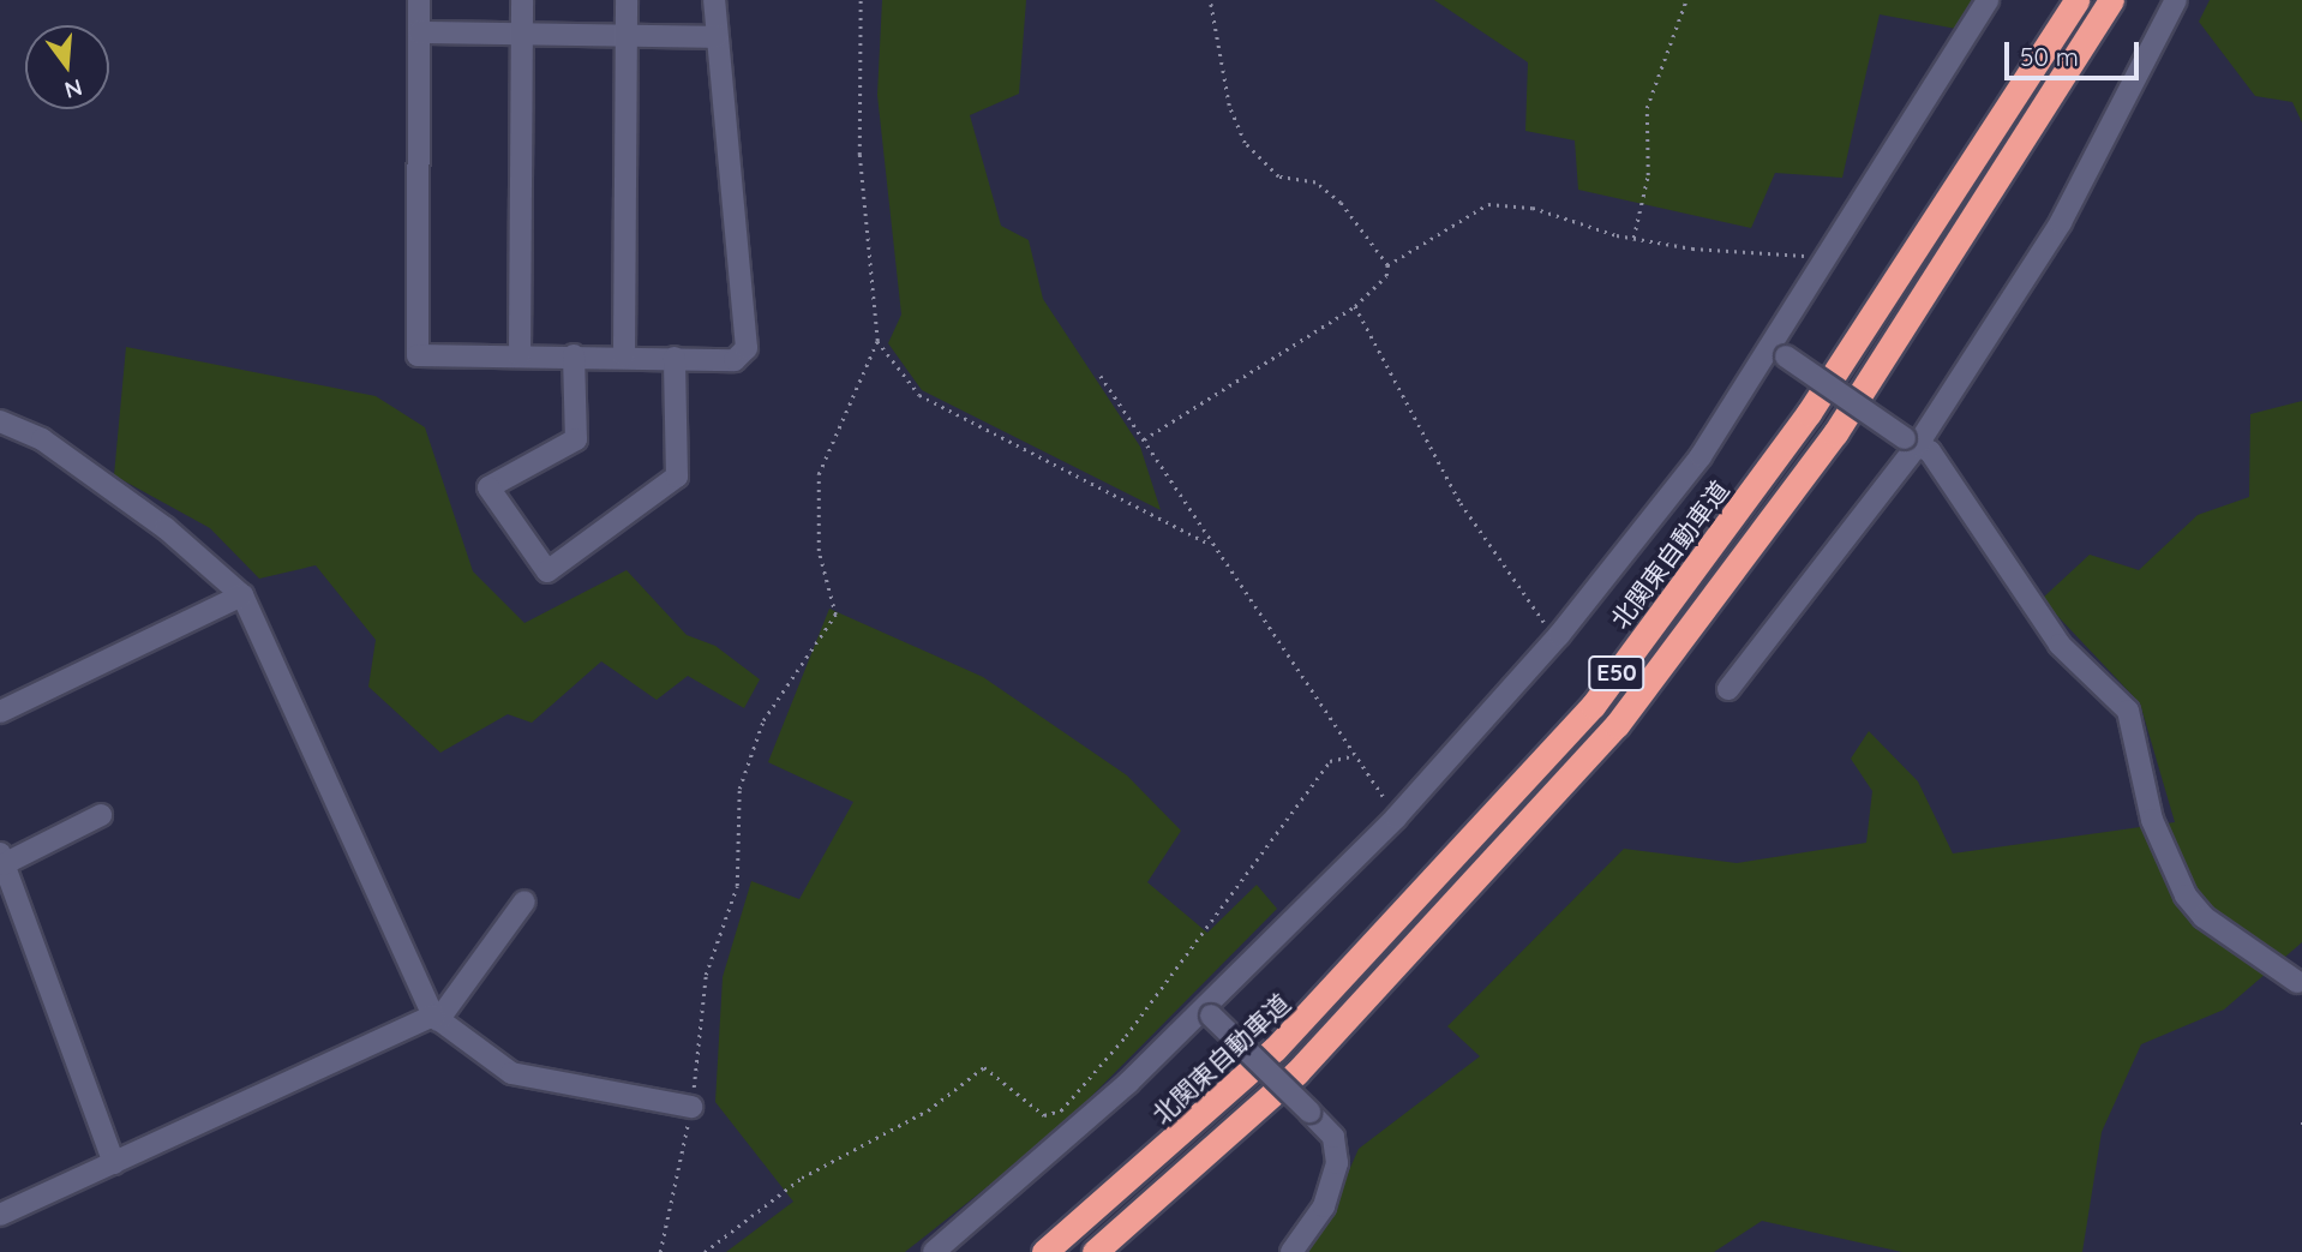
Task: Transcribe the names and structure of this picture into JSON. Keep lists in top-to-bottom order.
{
  "streets": {
    "highway": ["北関東自動車道", "E50"]
  },
  "scale_bar": "50 m",
  "north": "bottom"
}
